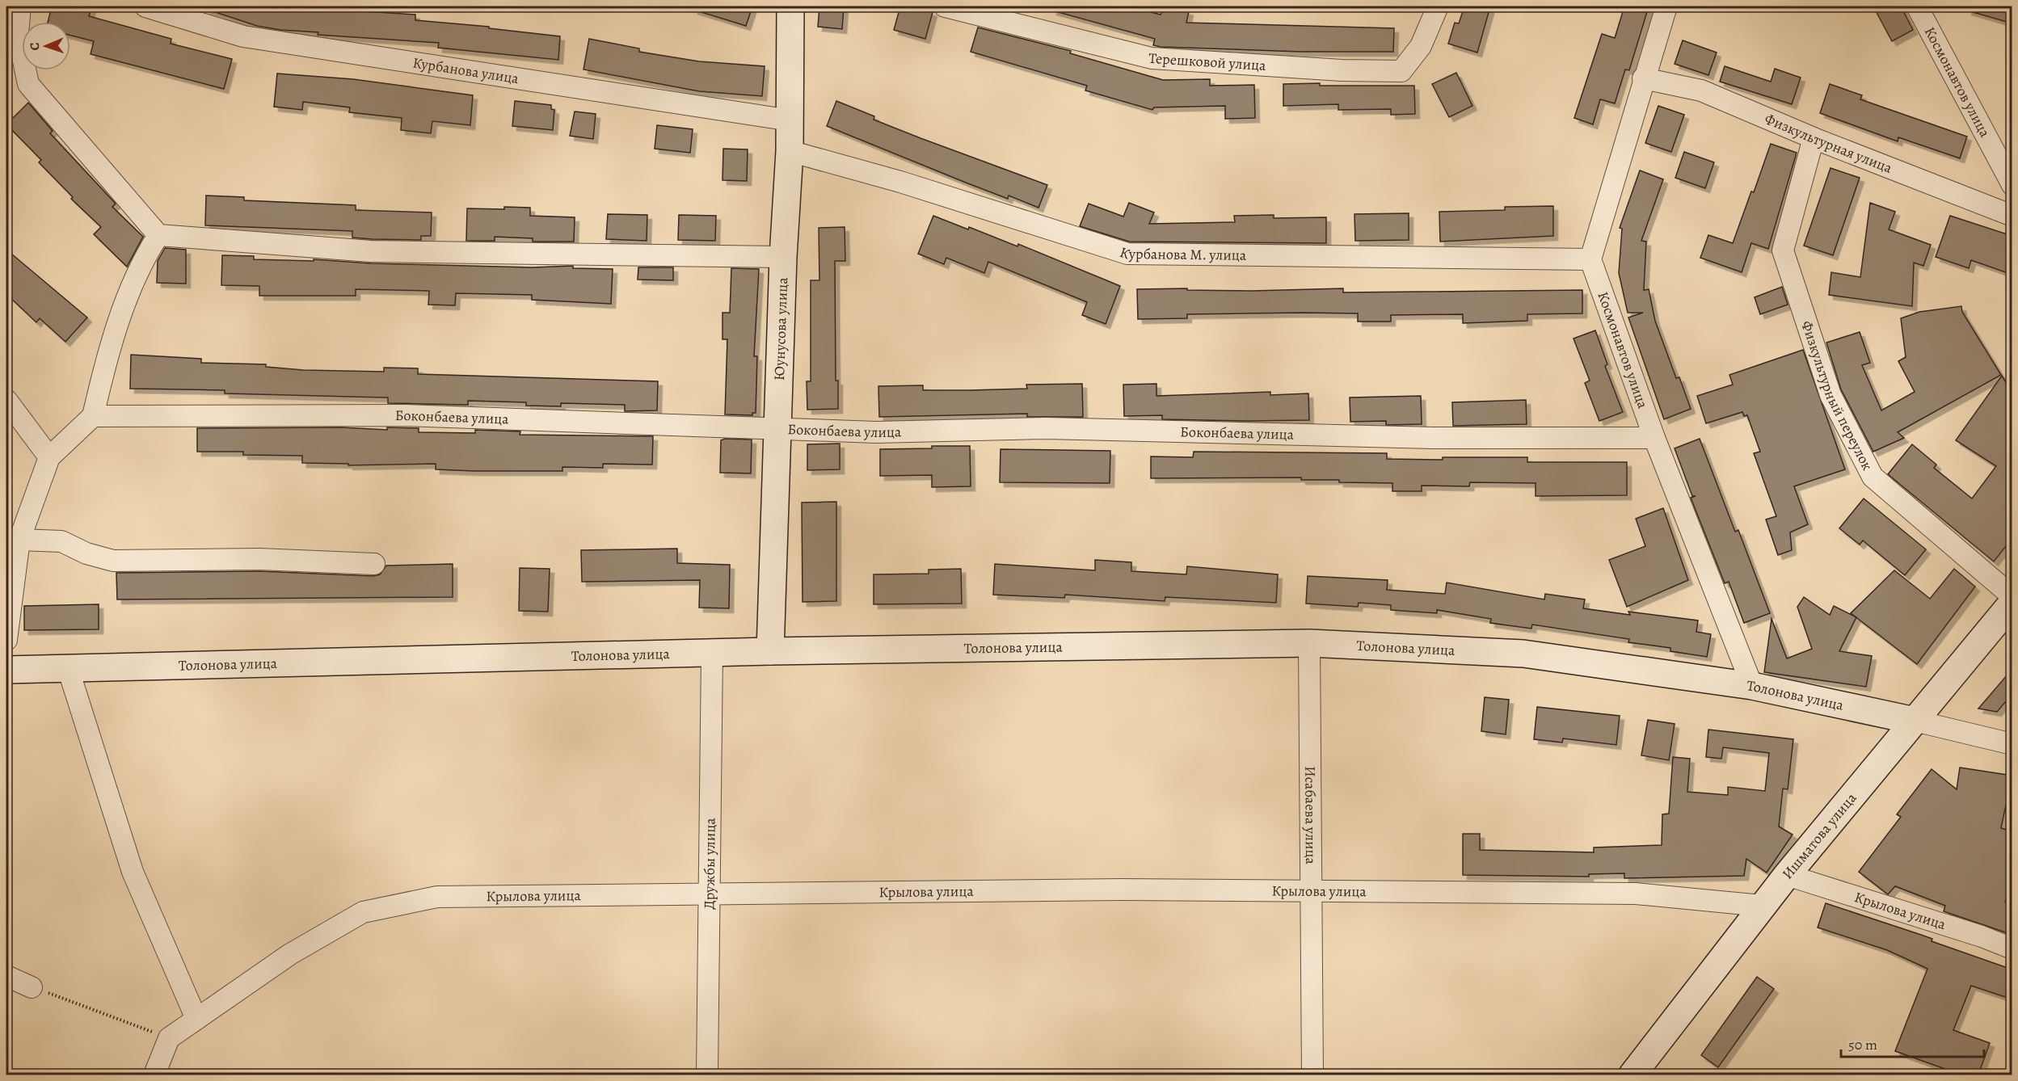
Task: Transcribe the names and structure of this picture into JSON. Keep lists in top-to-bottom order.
{
  "streets": {
    "main road": ["Юунусова улица", "Толонова улица", "Ишматова улица"],
    "street": [
      "Терешковой улица",
      "Курбанова улица",
      "Космонавтов улица",
      "Физкультурная улица",
      "Курбанова М. улица",
      "Физкультурный переулок",
      "Боконбаева улица",
      "Исабаева улица",
      "Дружбы улица",
      "Крылова улица"
    ]
  },
  "crossings": [
    ["Курбанова улица", "Юунусова улица"],
    ["Космонавтов улица", "Курбанова М. улица"],
    ["Космонавтов улица", "Боконбаева улица"],
    ["Космонавтов улица", "Толонова улица"],
    ["Физкультурная улица", "Физкультурный переулок"],
    ["Курбанова М. улица", "Юунусова улица"],
    ["Юунусова улица", "Боконбаева улица"],
    ["Юунусова улица", "Толонова улица"],
    ["Толонова улица", "Исабаева улица"],
    ["Толонова улица", "Ишматова улица"],
    ["Толонова улица", "Дружбы улица"],
    ["Исабаева улица", "Крылова улица"],
    ["Ишматова улица", "Крылова улица"],
    ["Дружбы улица", "Крылова улица"]
  ],
  "scale_bar": "50 m",
  "north": "left"
}
